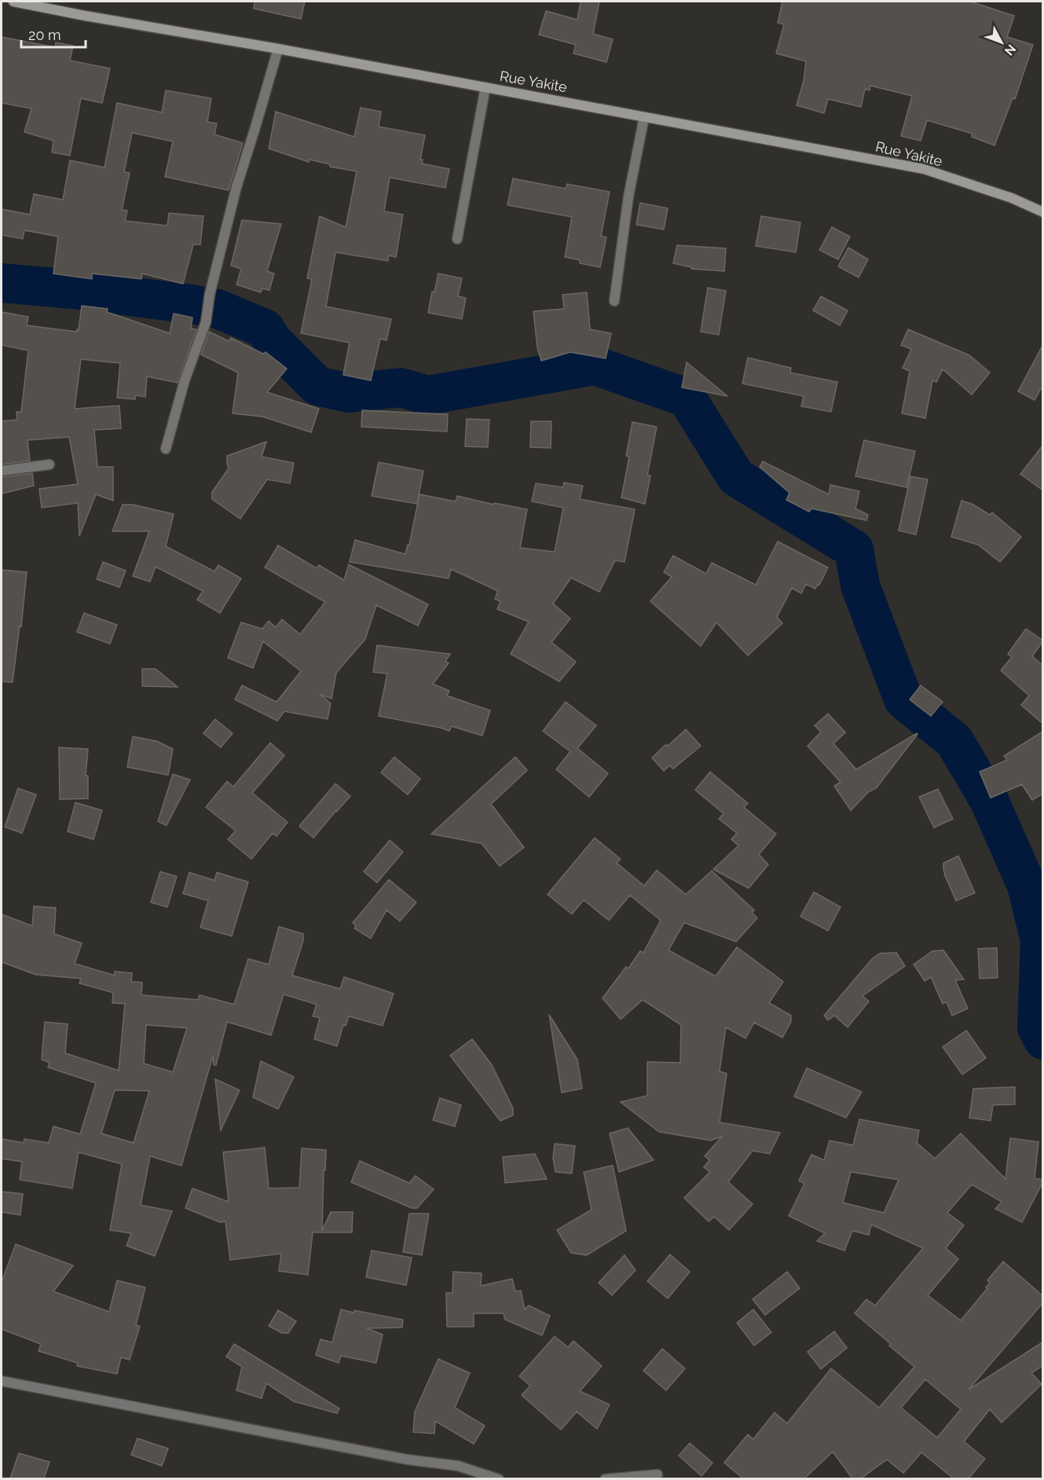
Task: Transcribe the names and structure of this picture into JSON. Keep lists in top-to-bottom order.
{
  "streets": {
    "main road": ["Rue Yakite"]
  },
  "scale_bar": "20 m",
  "north": "bottom right"
}
